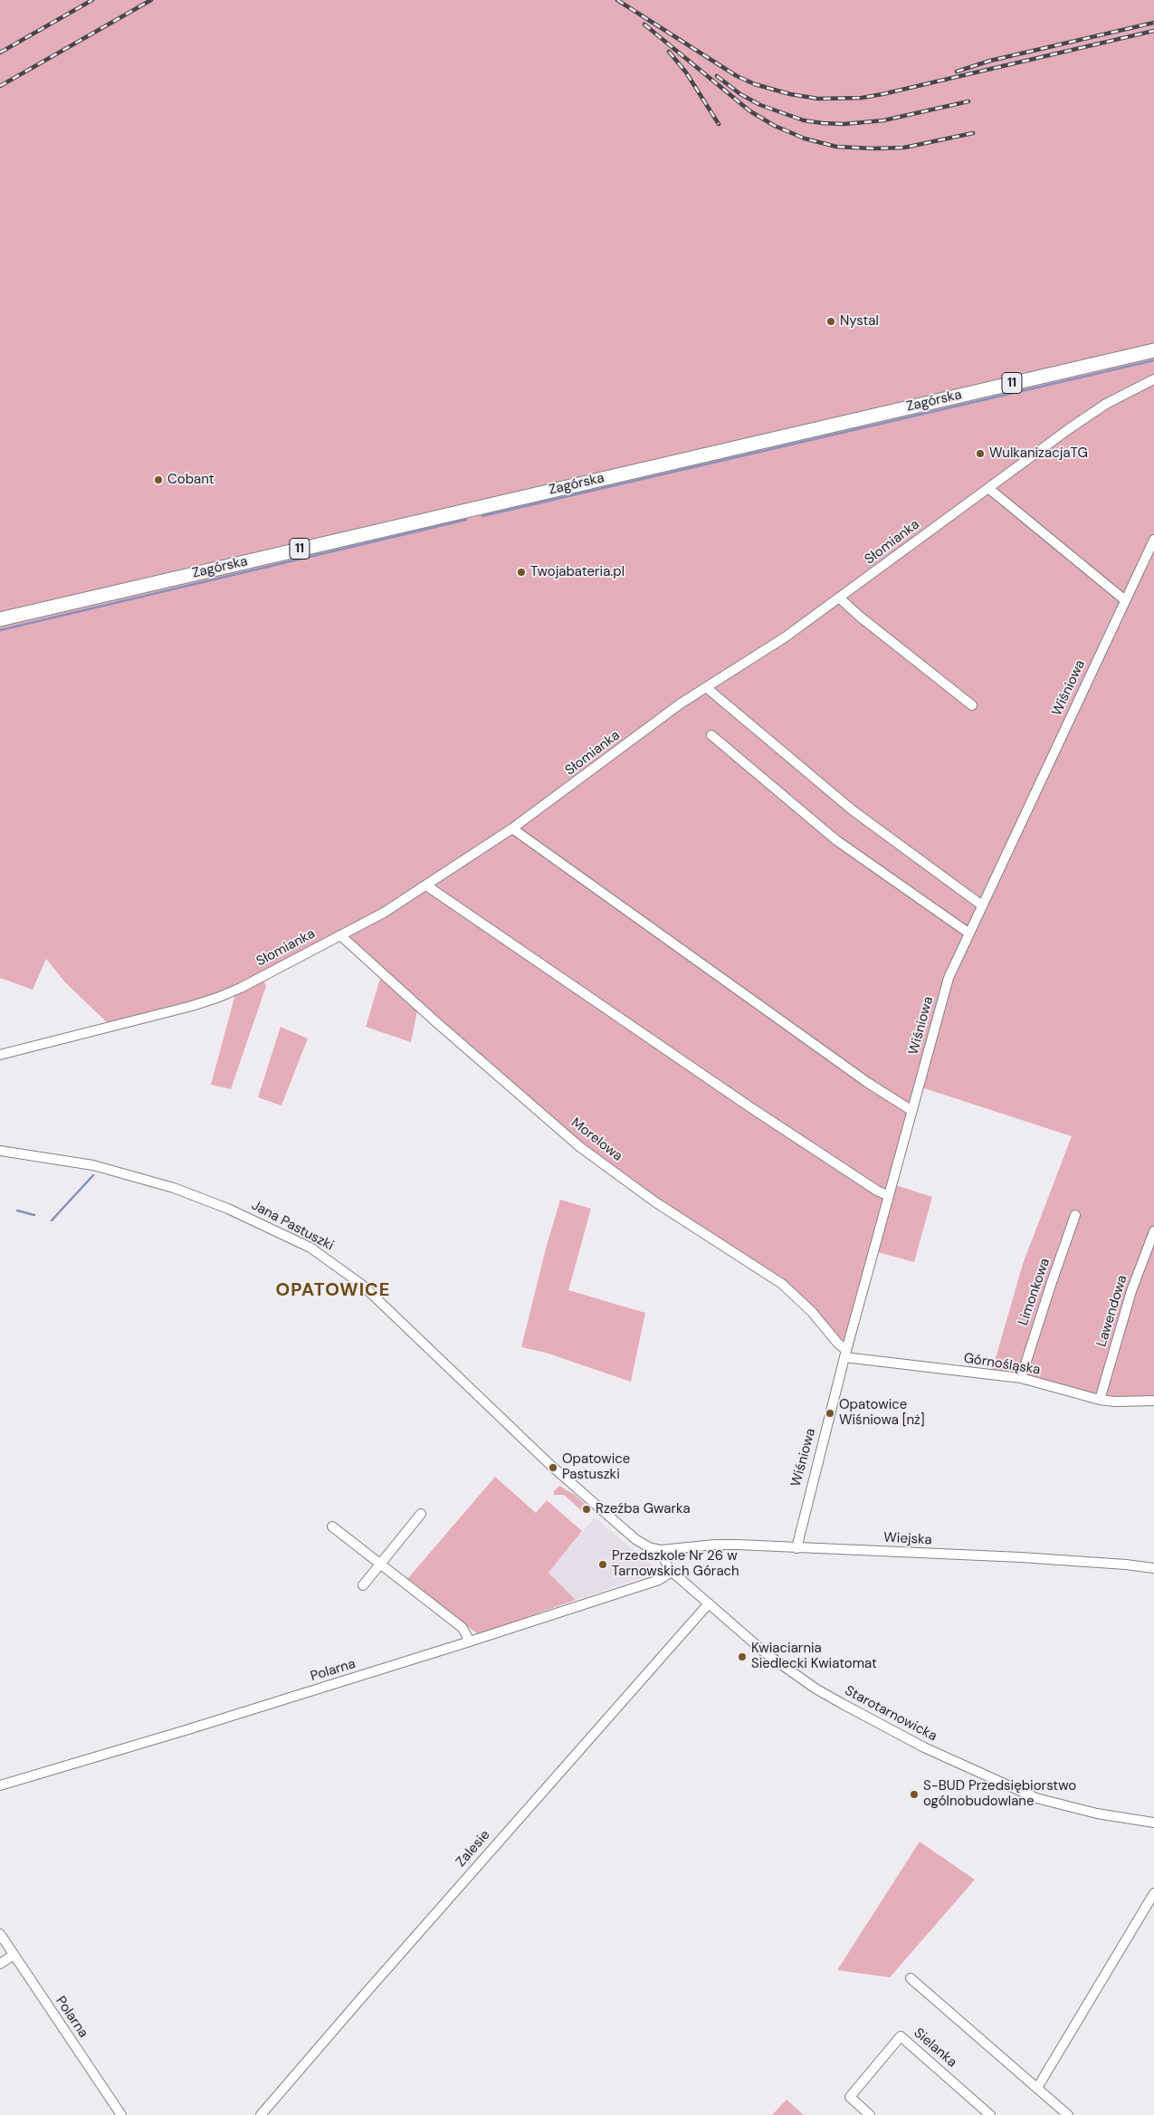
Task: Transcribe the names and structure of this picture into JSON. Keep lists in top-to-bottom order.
{
  "streets": {
    "highway": ["11", "Zagórska"],
    "street": [
      "Słomianka",
      "Wiśniowa",
      "Morelowa",
      "Jana Pastuszki",
      "Limonkowa",
      "Lawendowa",
      "Górnośląska",
      "Wiejska",
      "Polarna",
      "Starotarnowicka",
      "Zalesie",
      "Sielanka"
    ]
  },
  "crossings": [
    ["Słomianka", "Morelowa"],
    ["Wiśniowa", "Morelowa"],
    ["Wiśniowa", "Górnośląska"],
    ["Wiśniowa", "Wiejska"],
    ["Morelowa", "Górnośląska"],
    ["Jana Pastuszki", "Wiejska"],
    ["Jana Pastuszki", "Starotarnowicka"],
    ["Limonkowa", "Górnośląska"],
    ["Lawendowa", "Górnośląska"],
    ["Wiejska", "Starotarnowicka"],
    ["Polarna", "Starotarnowicka"],
    ["Starotarnowicka", "Zalesie"]
  ],
  "districts": ["OPATOWICE"],
  "places": [
    "Nystal",
    "WulkanizacjaTG",
    "Cobant",
    "Twojabateria.pl",
    "Opatowice Wiśniowa [nż]",
    "Opatowice Pastuszki",
    "Rzeźba Gwarka",
    "Przedszkole Nr 26 w Tarnowskich Górach",
    "Kwiaciarnia Siedlecki Kwiatomat",
    "S-BUD Przedsiębiorstwo ogólnobudowlane"
  ]
}
